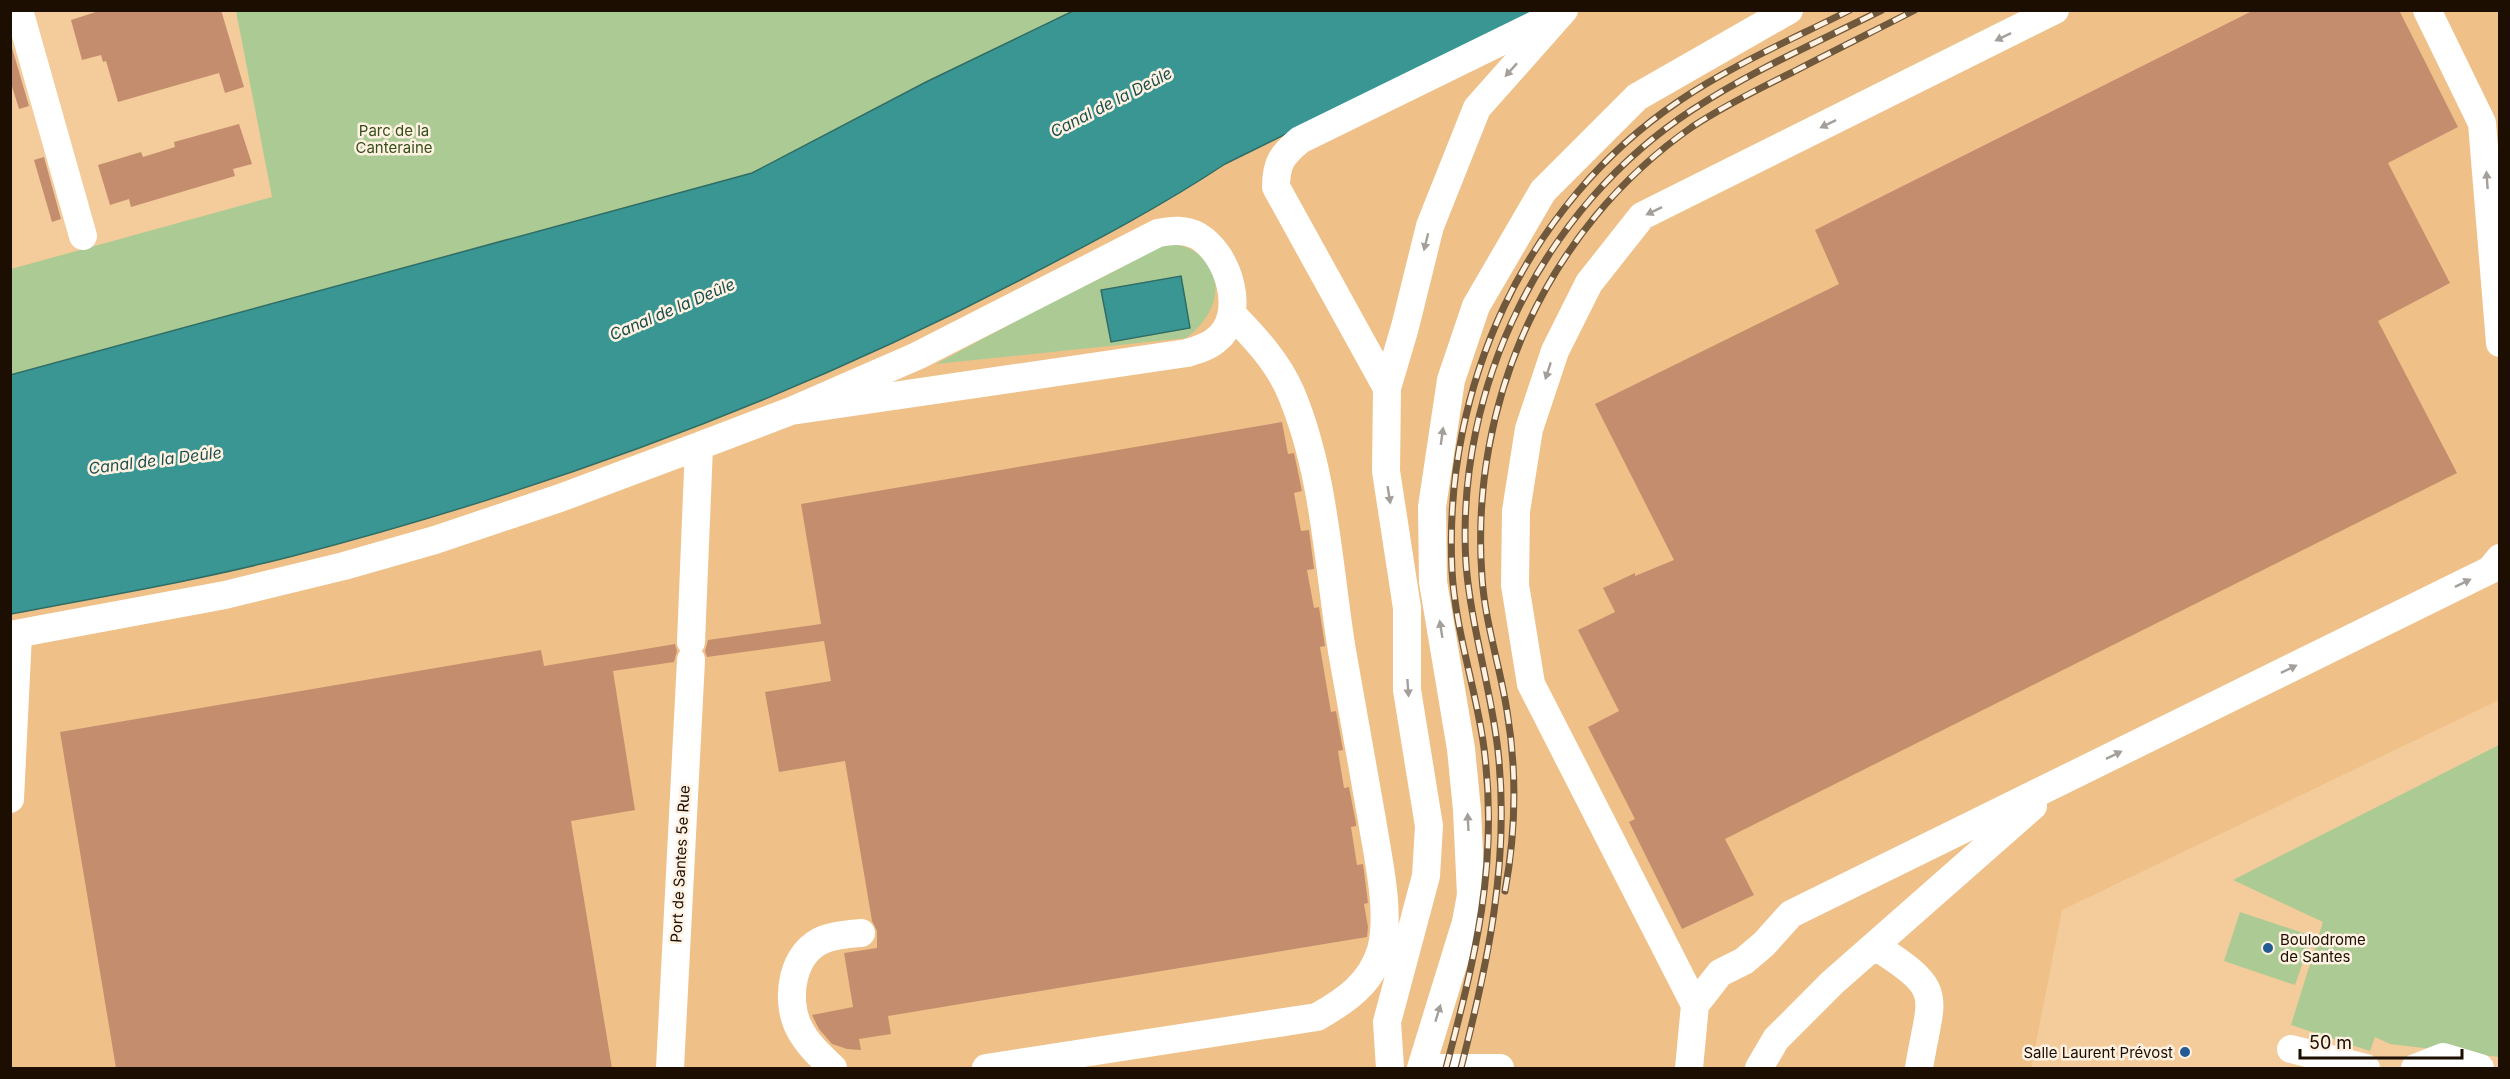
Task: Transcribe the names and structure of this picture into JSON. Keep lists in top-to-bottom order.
{
  "streets": {
    "street": ["Port de Santes 5e Rue"]
  },
  "water": ["Canal de la Deûle"],
  "parks": ["Parc de la Canteraine"],
  "places": ["Boulodrome de Santes", "Salle Laurent Prévost"],
  "scale_bar": "50 m"
}
